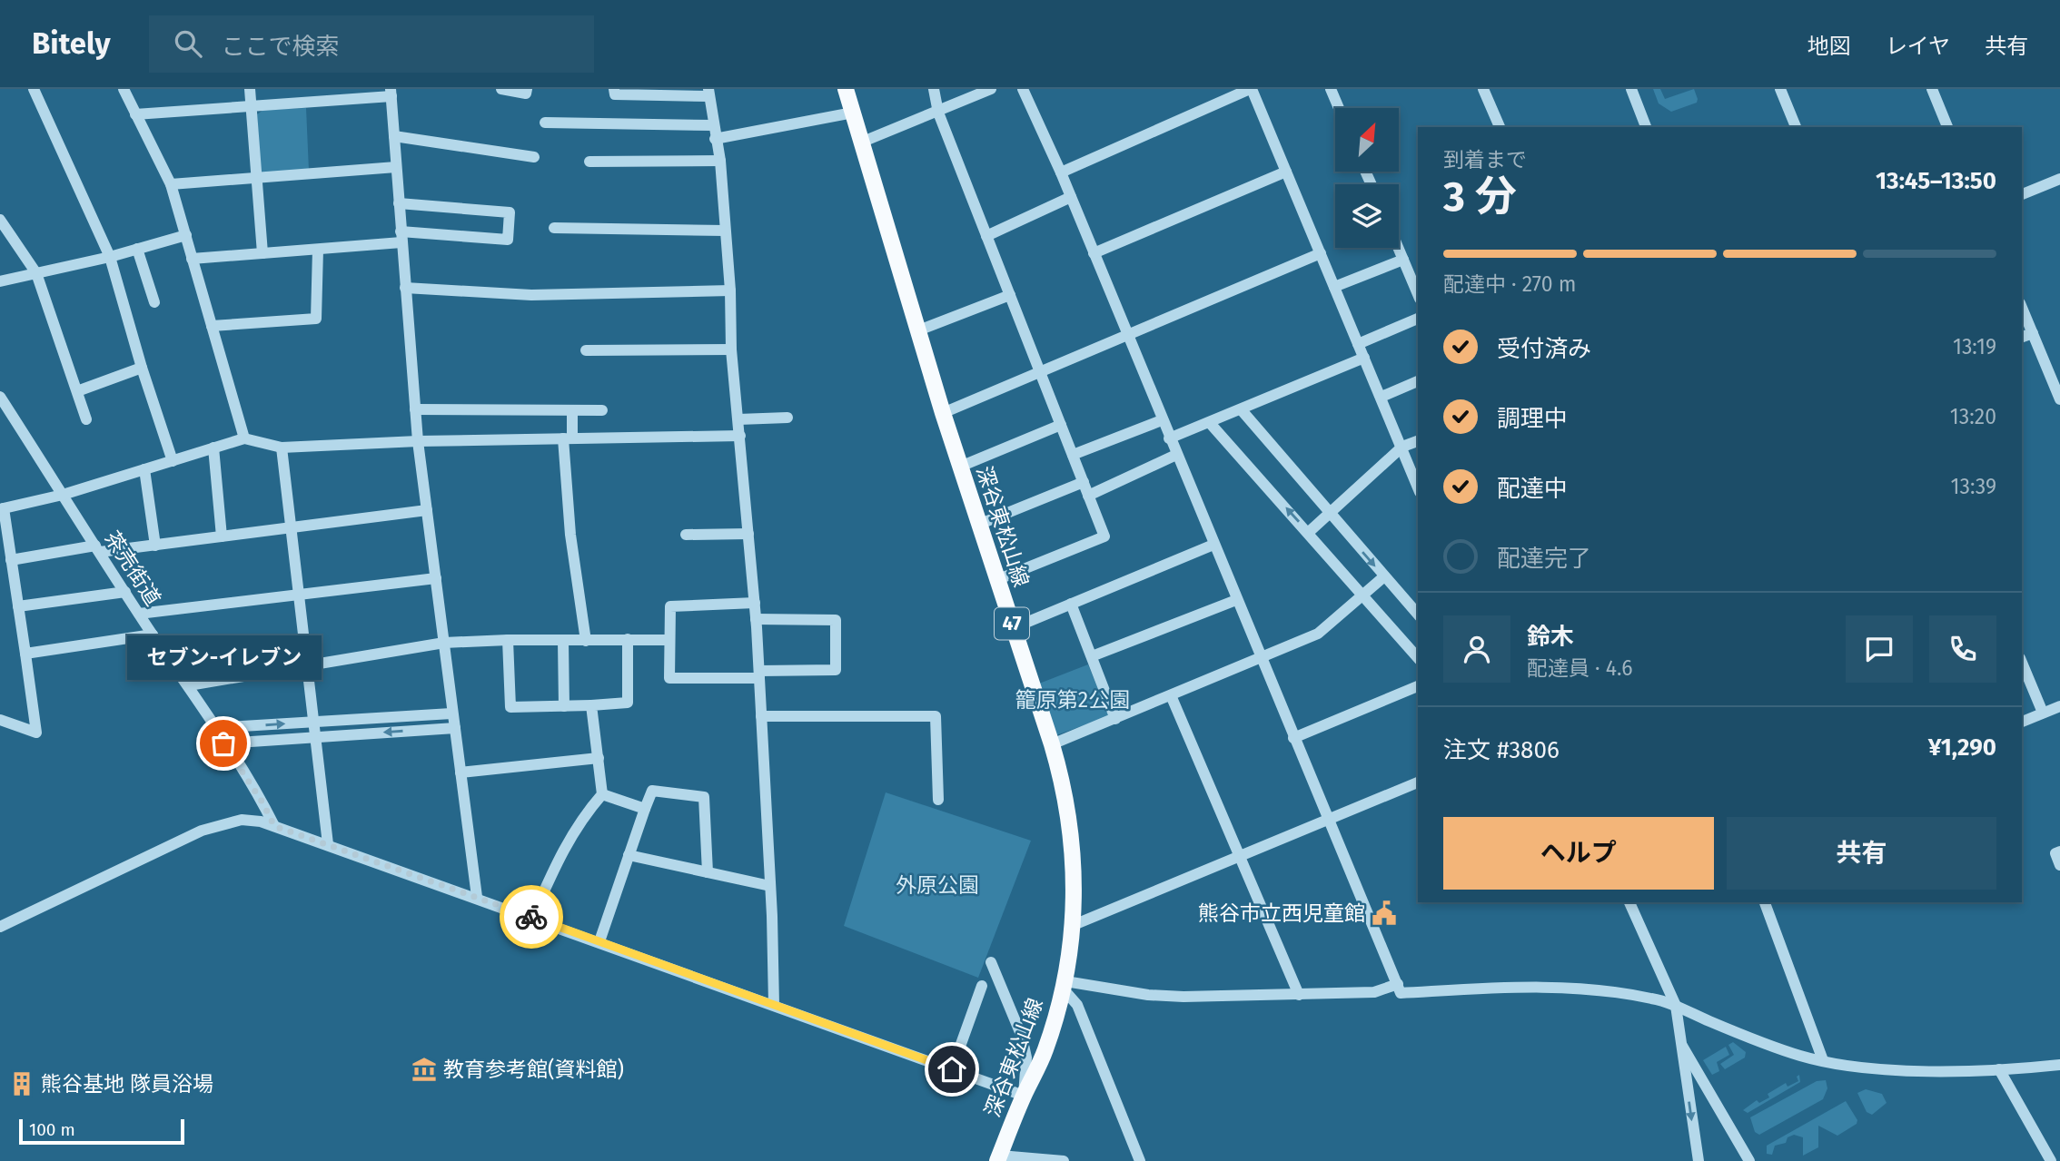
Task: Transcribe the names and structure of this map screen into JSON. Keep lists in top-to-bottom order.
{
  "streets": {
    "main road": ["深谷東松山線", "47"],
    "street": ["茶売街道"]
  },
  "parks": ["籠原第2公園", "外原公園"],
  "places": {
    "other": ["セブン-イレブン"],
    "public building": ["熊谷市立西児童館"],
    "museum": ["教育参考館(資料館)"],
    "building": ["熊谷基地 隊員浴場"]
  },
  "scale_bar": "100 m",
  "north": "top right",
  "page": {
    "header": "Bitely",
    "search": "ここで検索",
    "nav": ["地図", "レイヤ", "共有"],
    "heading": ["3 分", "到着まで", "13:45–13:50"],
    "panel": [
      "鈴木",
      "配達員 · 4.6",
      "注文 #3806",
      "¥1,290"
    ],
    "bar": "配達中 · 270 m",
    "list": [
      ["受付済み", "13:19"],
      ["調理中", "13:20"],
      ["配達中", "13:39"],
      "配達完了"
    ],
    "bubble": "セブン-イレブン",
    "buttons": ["ヘルプ", "共有"],
    "scale": "100 m"
  }
}
